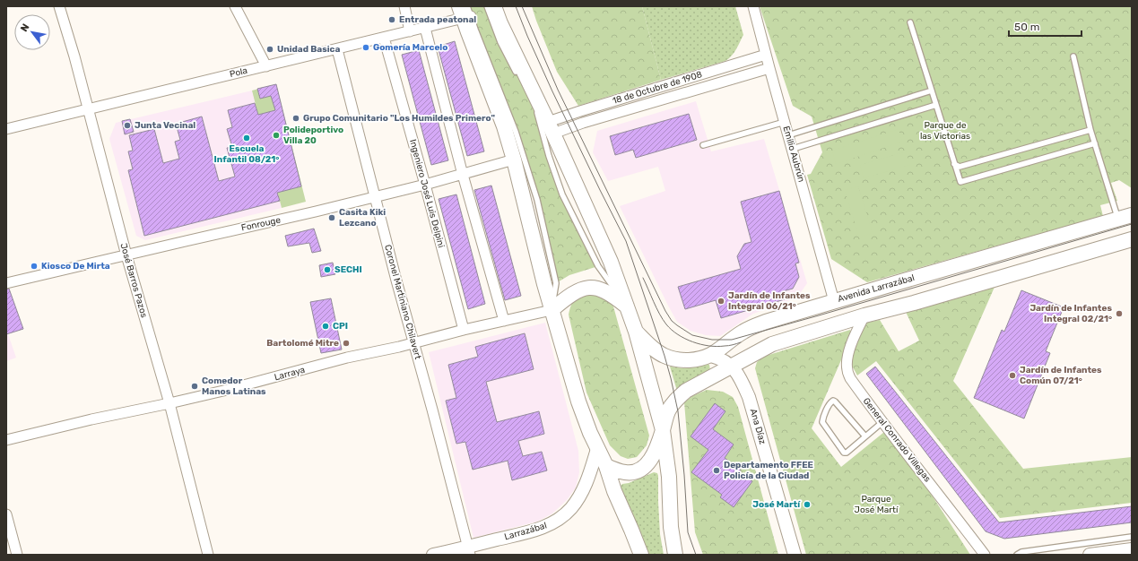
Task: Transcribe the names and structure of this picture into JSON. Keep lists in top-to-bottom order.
{
  "streets": {
    "main road": ["Avenida Larrazábal"],
    "street": [
      "Pola",
      "18 de Octubre de 1908",
      "Emilio Aubrún",
      "Ingeniero José Luis Delpini",
      "Fonrouge",
      "José Barros Pazos",
      "Coronel Martiniano Chilavert",
      "Larraya",
      "Ana Díaz",
      "General Conrado Villegas",
      "Larrazábal"
    ]
  },
  "crossings": [
    ["Pola", "Ingeniero José Luis Delpini"],
    ["Pola", "José Barros Pazos"],
    ["Pola", "Coronel Martiniano Chilavert"],
    ["18 de Octubre de 1908", "Emilio Aubrún"],
    ["Emilio Aubrún", "Avenida Larrazábal"],
    ["Ingeniero José Luis Delpini", "Fonrouge"],
    ["Ingeniero José Luis Delpini", "Larraya"],
    ["Fonrouge", "José Barros Pazos"],
    ["Fonrouge", "Coronel Martiniano Chilavert"],
    ["José Barros Pazos", "Larraya"],
    ["Avenida Larrazábal", "Ana Díaz"],
    ["Coronel Martiniano Chilavert", "Larraya"],
    ["Coronel Martiniano Chilavert", "Larrazábal"]
  ],
  "parks": ["Parque de las Victorias", "Parque José Martí"],
  "places": [
    "Entrada peatonal",
    "Gomería Marcelo",
    "Unidad Basica",
    "Grupo Comunitario \"Los Humildes Primero\"",
    "Junta Vecinal",
    "Polideportivo Villa 20",
    "Escuela Infantil 08/21°",
    "Casita Kiki Lezcano",
    "Kiosco De Mirta",
    "SECHI",
    "Jardín de Infantes Integral 06/21°",
    "Jardín de Infantes Integral 02/21°",
    "CPI",
    "Bartolomé Mitre",
    "Jardín de Infantes Común 07/21°",
    "Comedor Manos Latinas",
    "Departamento FFEE Policía de la Ciudad",
    "José Martí"
  ],
  "scale_bar": "50 m",
  "north": "top left"
}
